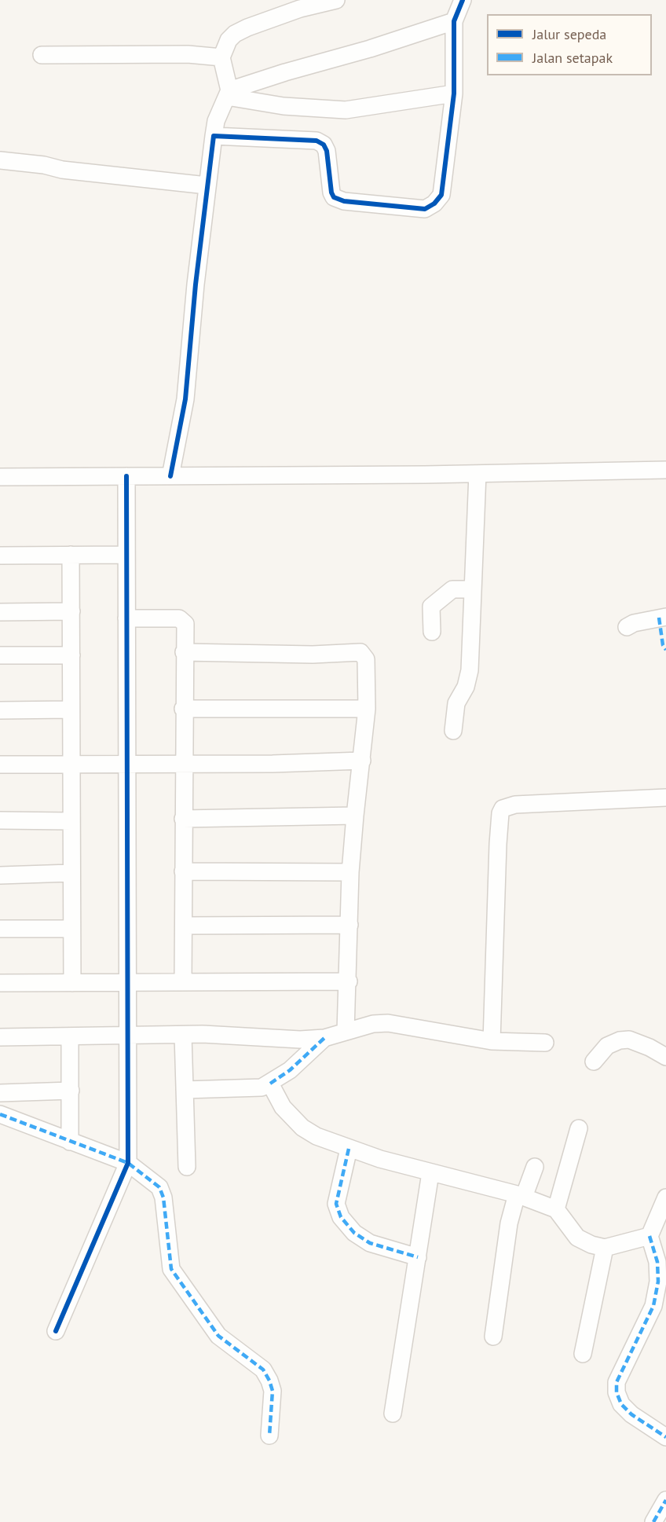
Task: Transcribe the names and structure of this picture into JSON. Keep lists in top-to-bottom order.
{
  "legend": ["Jalur sepeda", "Jalan setapak"]
}
